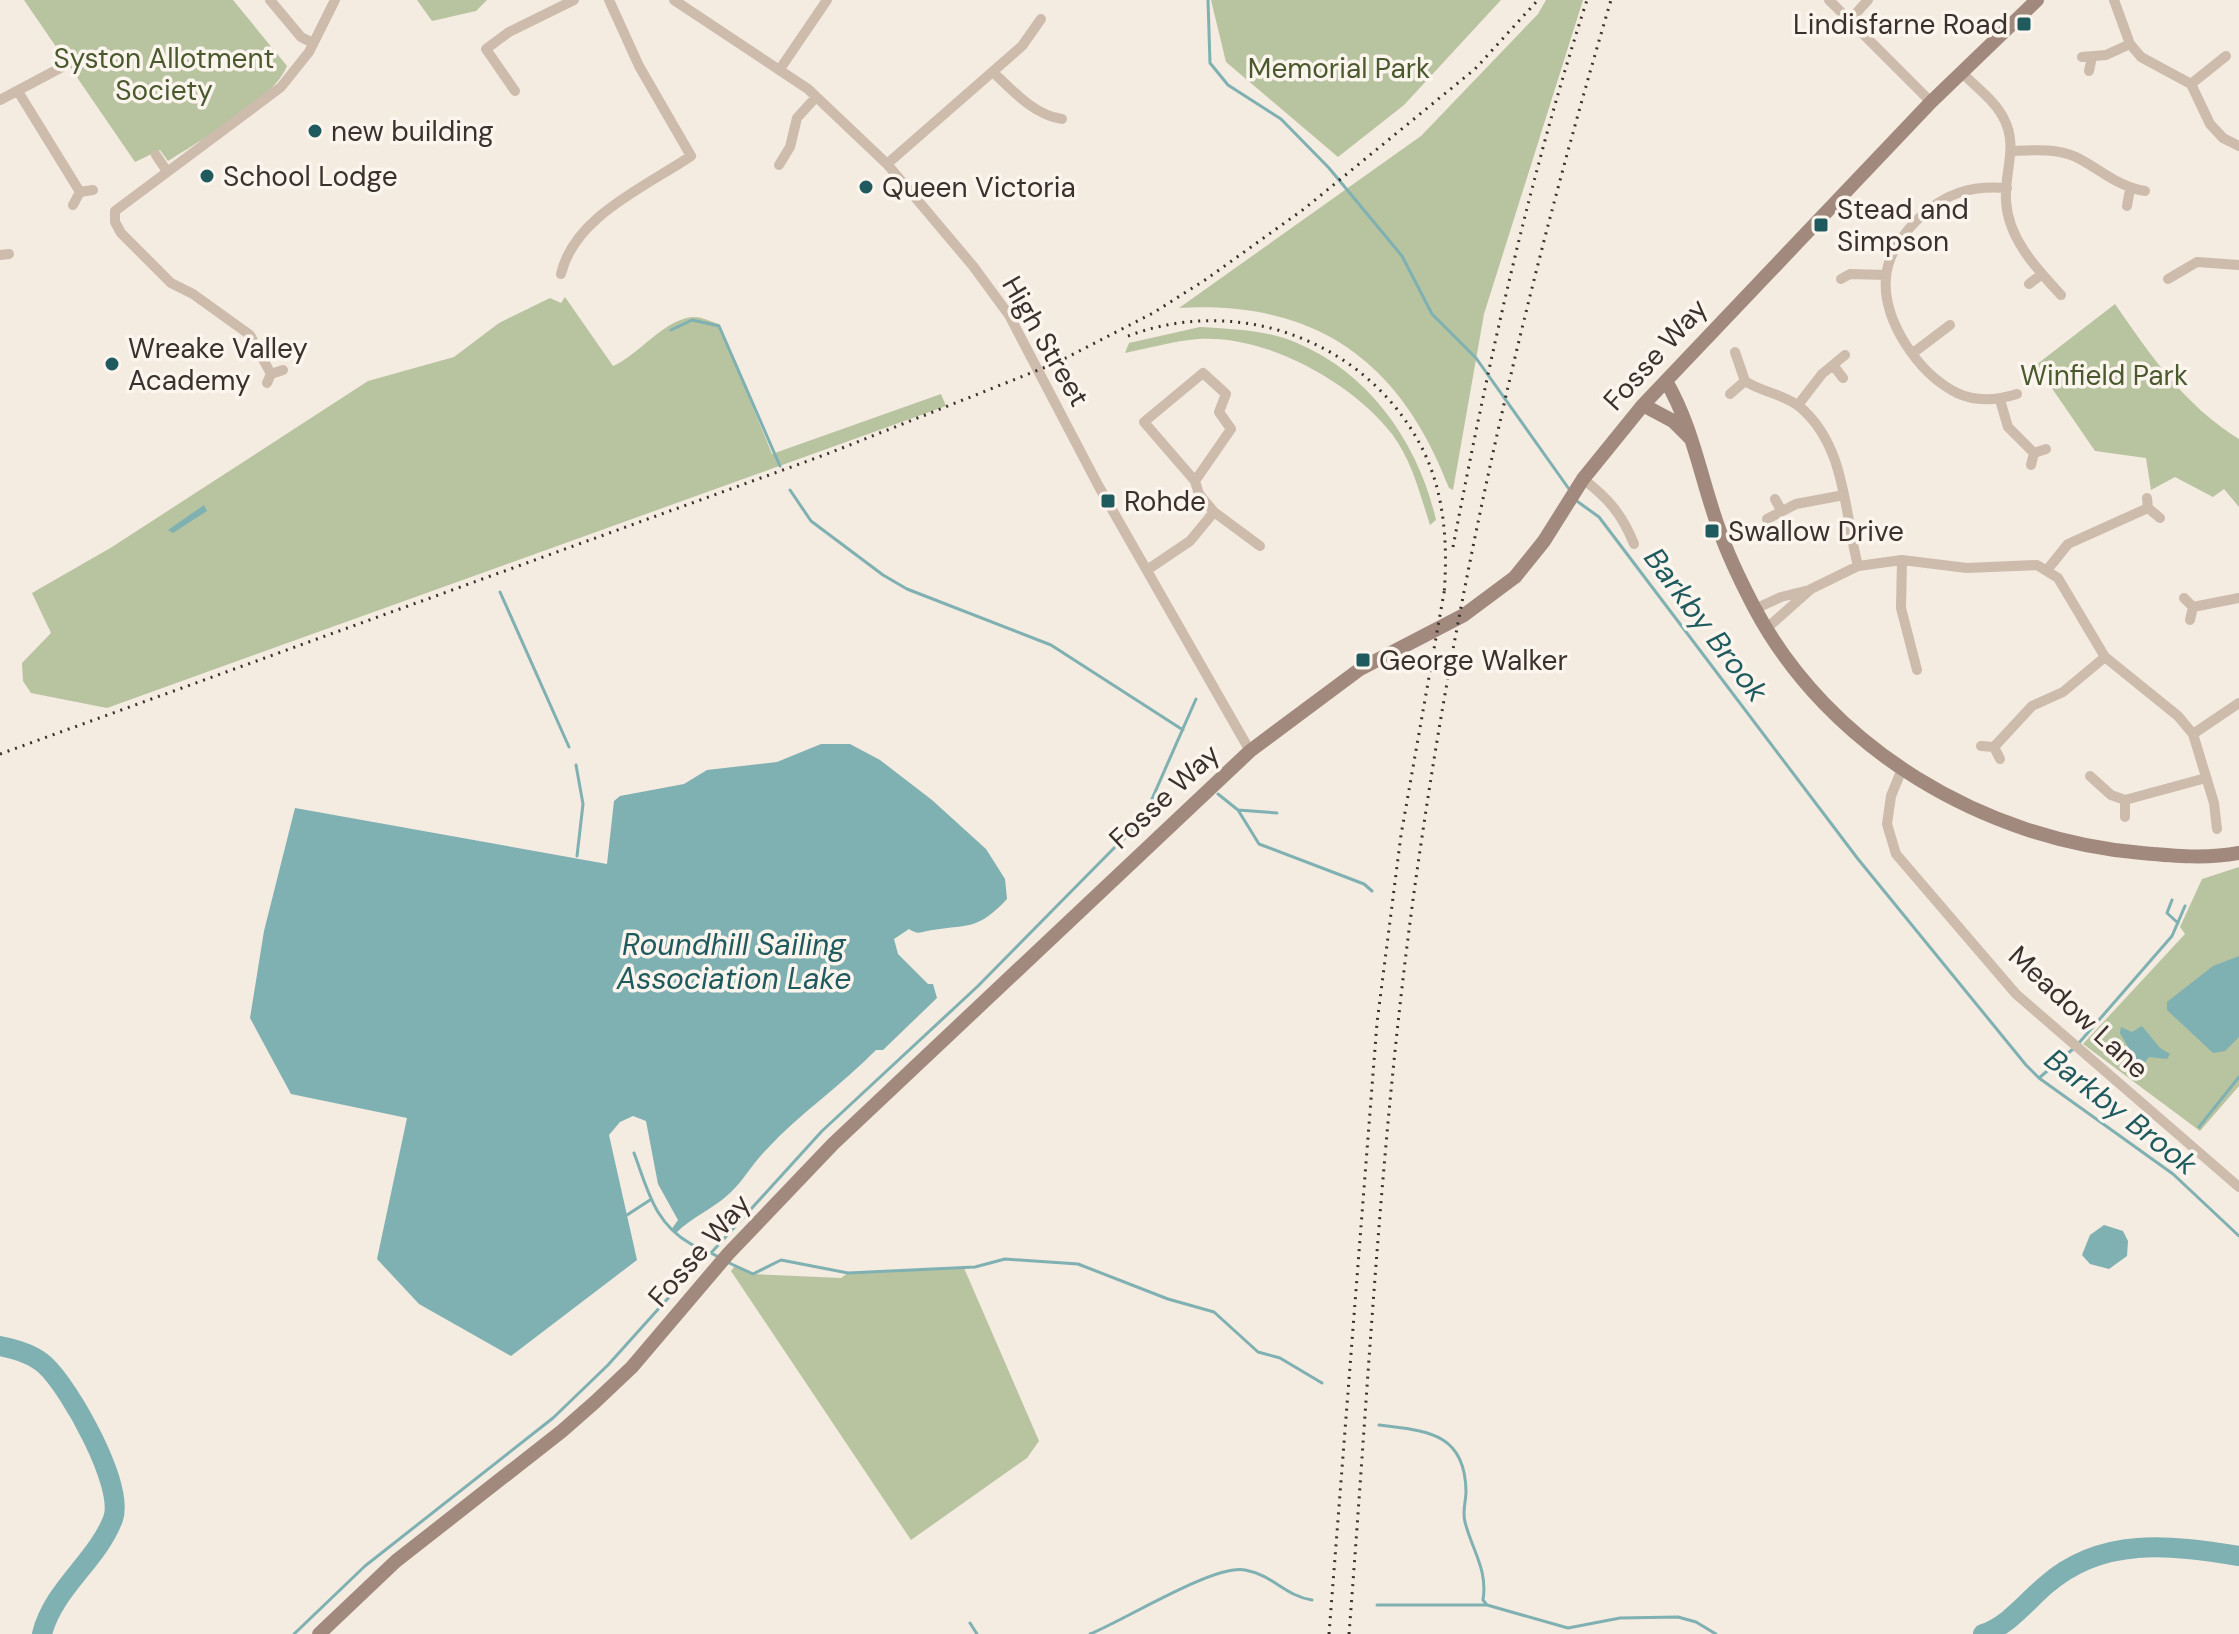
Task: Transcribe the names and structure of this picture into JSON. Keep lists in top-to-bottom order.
{
  "streets": {
    "street": ["High Street", "Fosse Way", "Meadow Lane"]
  },
  "crossings": [
    ["High Street", "Fosse Way"]
  ],
  "water": ["Barkby Brook", "Roundhill Sailing Association Lake"],
  "parks": ["Syston Allotment Society", "Memorial Park", "Winfield Park"],
  "places": {
    "transit": [
      "Lindisfarne Road",
      "Stead and Simpson",
      "Rohde",
      "Swallow Drive",
      "George Walker"
    ],
    "other": [
      "new building",
      "School Lodge",
      "Queen Victoria",
      "Wreake Valley Academy"
    ]
  }
}
